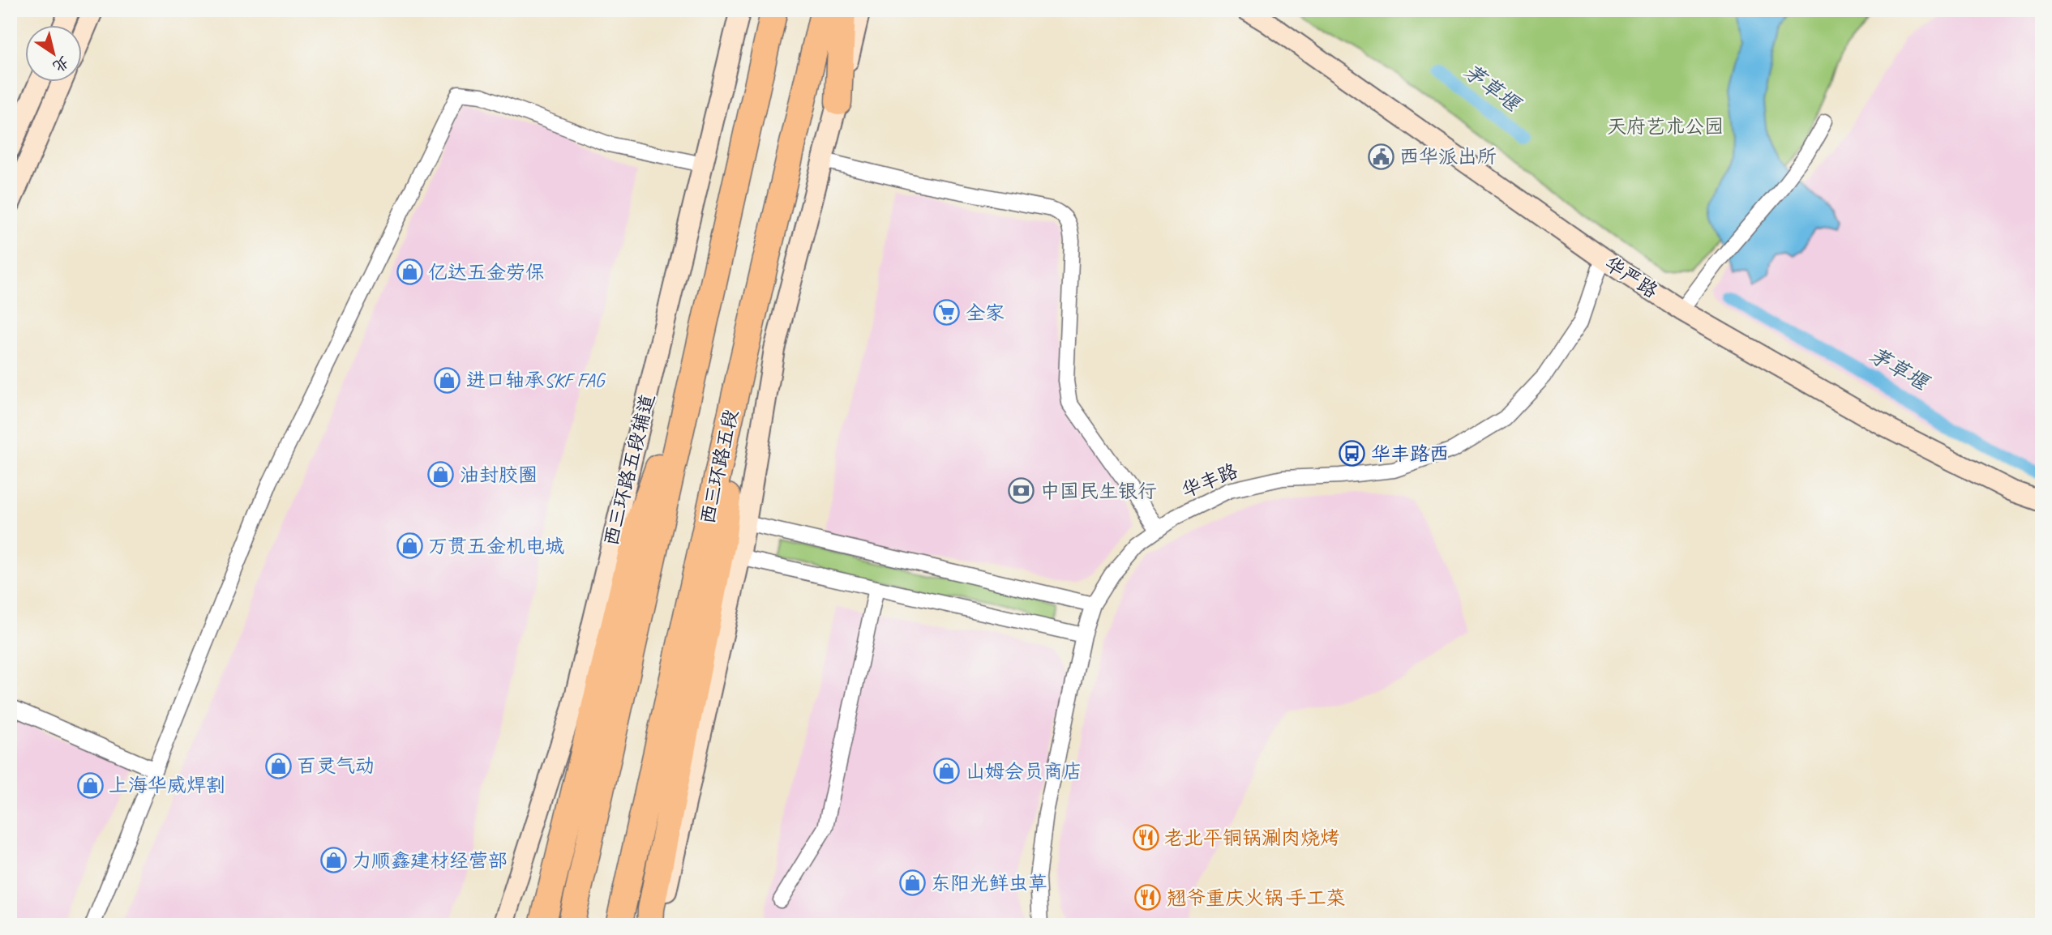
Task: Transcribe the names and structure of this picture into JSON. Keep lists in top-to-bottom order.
{
  "streets": {
    "highway": ["西三环路五段"],
    "main road": ["华严路", "西三环路五段辅道"],
    "street": ["华丰路"]
  },
  "crossings": [
    ["华严路", "华丰路"]
  ],
  "water": ["茅草堰"],
  "parks": ["天府艺术公园"],
  "places": {
    "public building": ["西华派出所"],
    "shop": [
      "亿达五金劳保",
      "进口轴承SKF FAG",
      "油封胶圈",
      "万贯五金机电城",
      "百灵气动",
      "山姆会员商店",
      "上海华威焊割",
      "力顺鑫建材经营部",
      "东阳光鲜虫草"
    ],
    "supermarket": ["全家"],
    "bus stop": ["华丰路西"],
    "bank": ["中国民生银行"],
    "restaurant": ["老北平铜锅涮肉烧烤", "翘爷重庆火锅·手工菜"]
  },
  "north": "bottom right"
}
